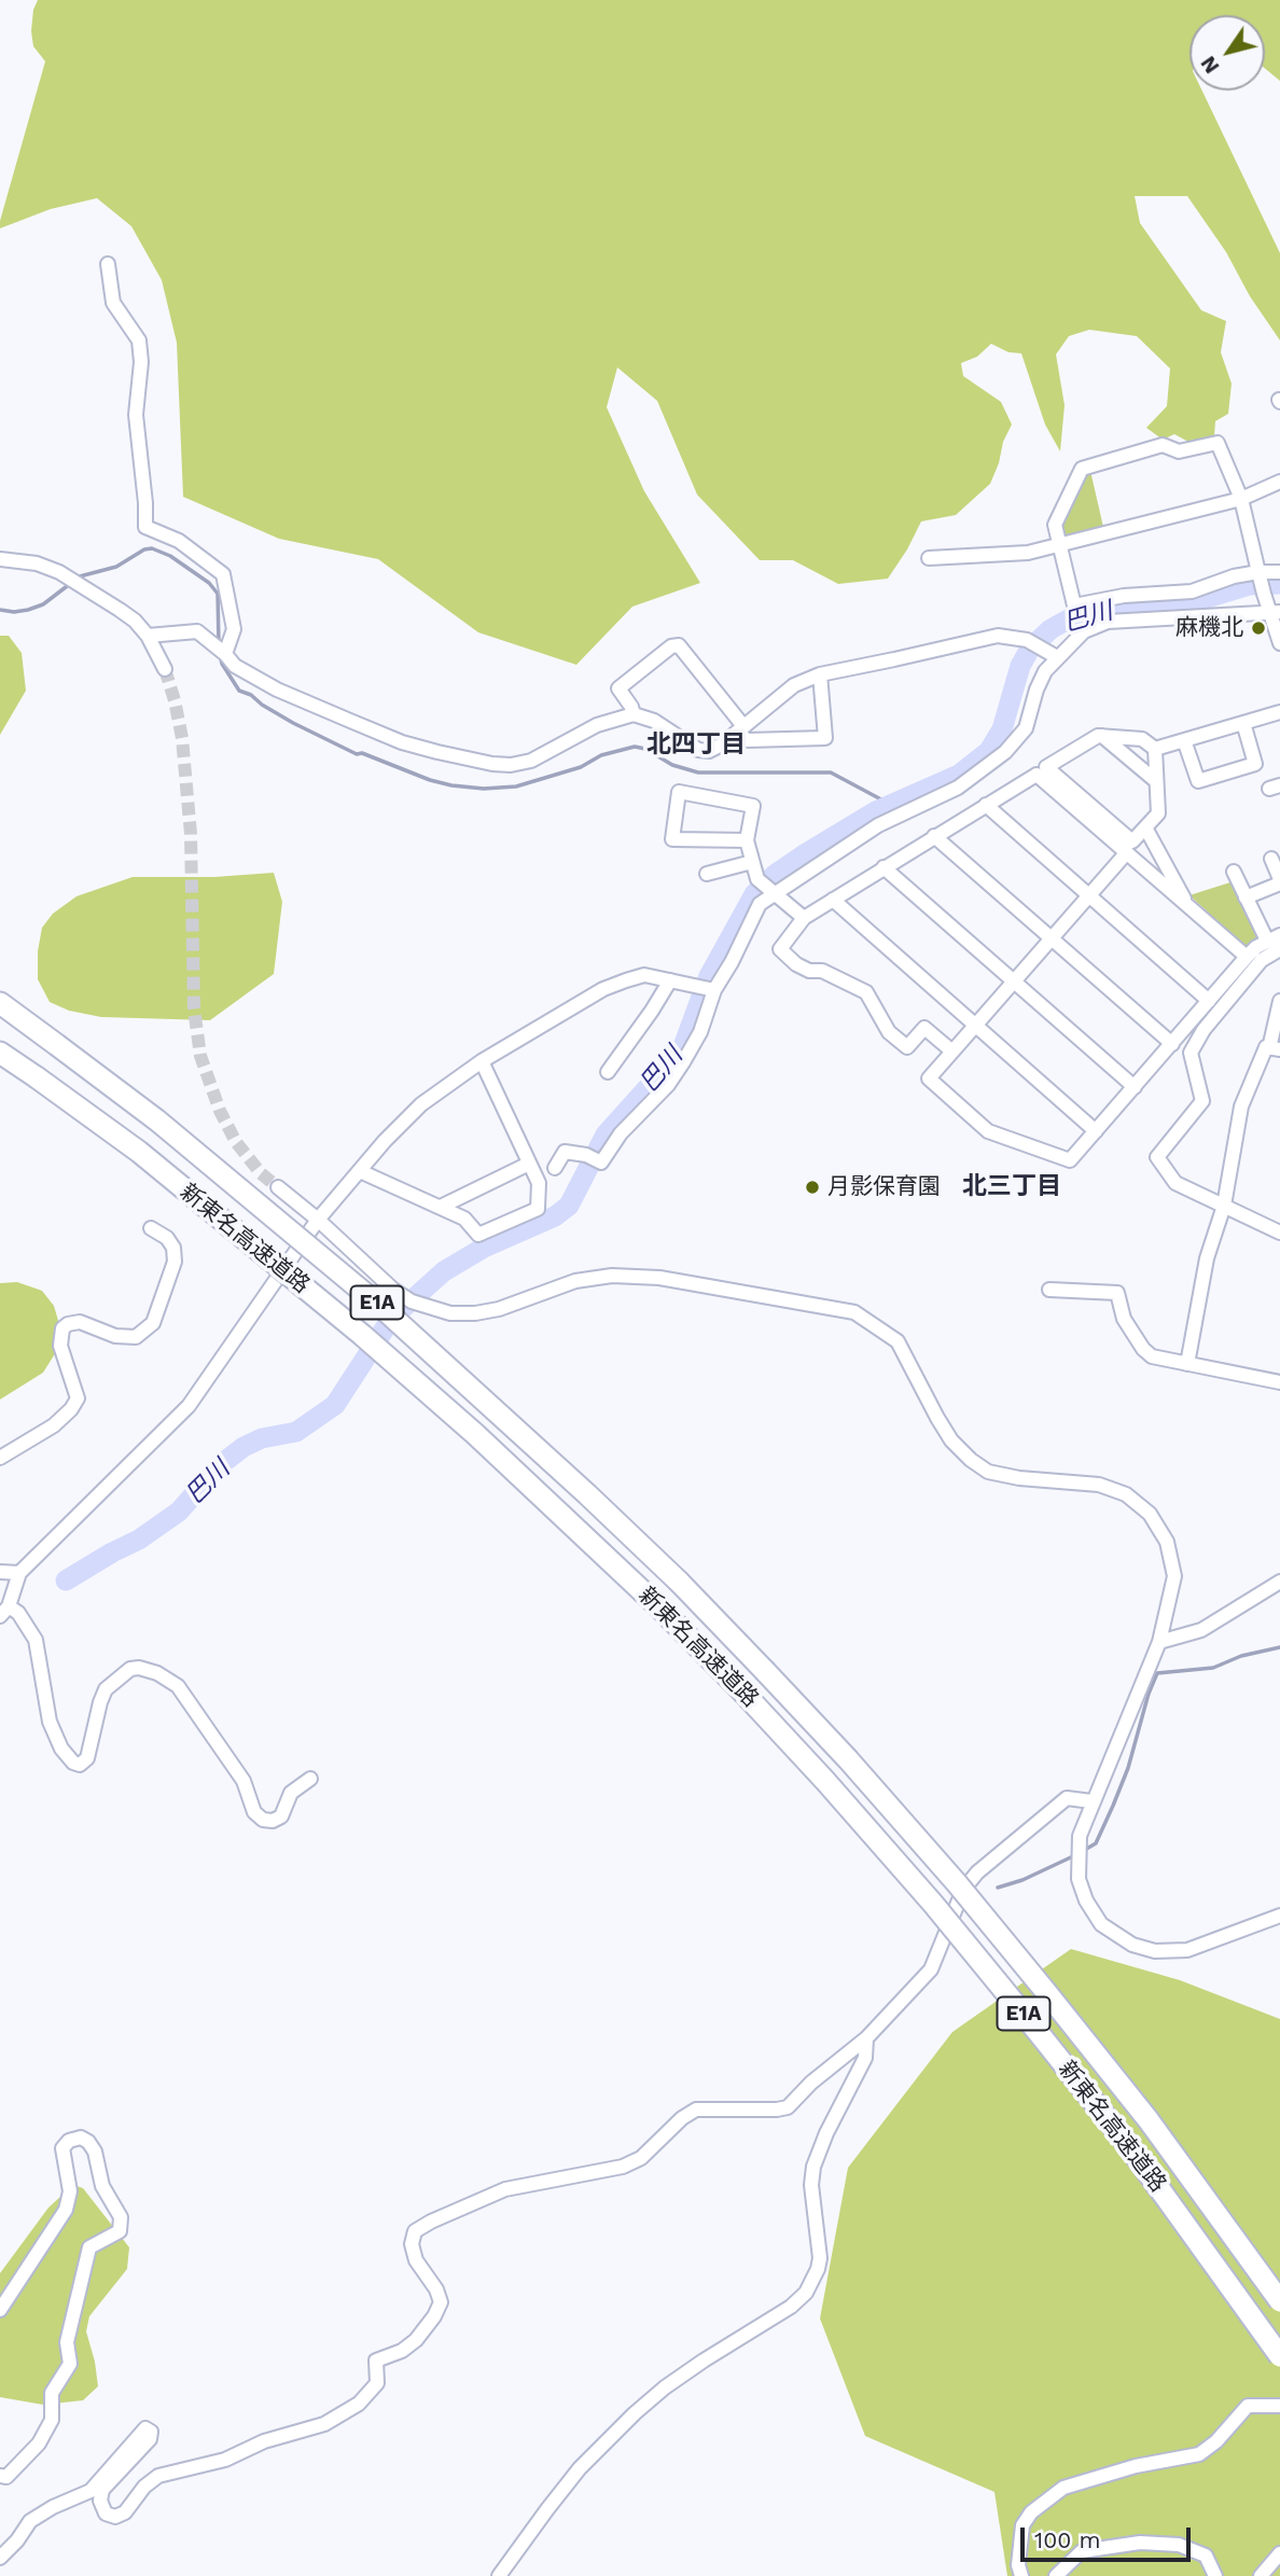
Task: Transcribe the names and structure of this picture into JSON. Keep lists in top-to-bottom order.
{
  "streets": {
    "highway": ["新東名高速道路", "E1A"]
  },
  "districts": ["北四丁目", "北三丁目"],
  "water": ["巴川"],
  "places": ["麻機北", "月影保育園"],
  "scale_bar": "100 m",
  "north": "bottom left"
}
